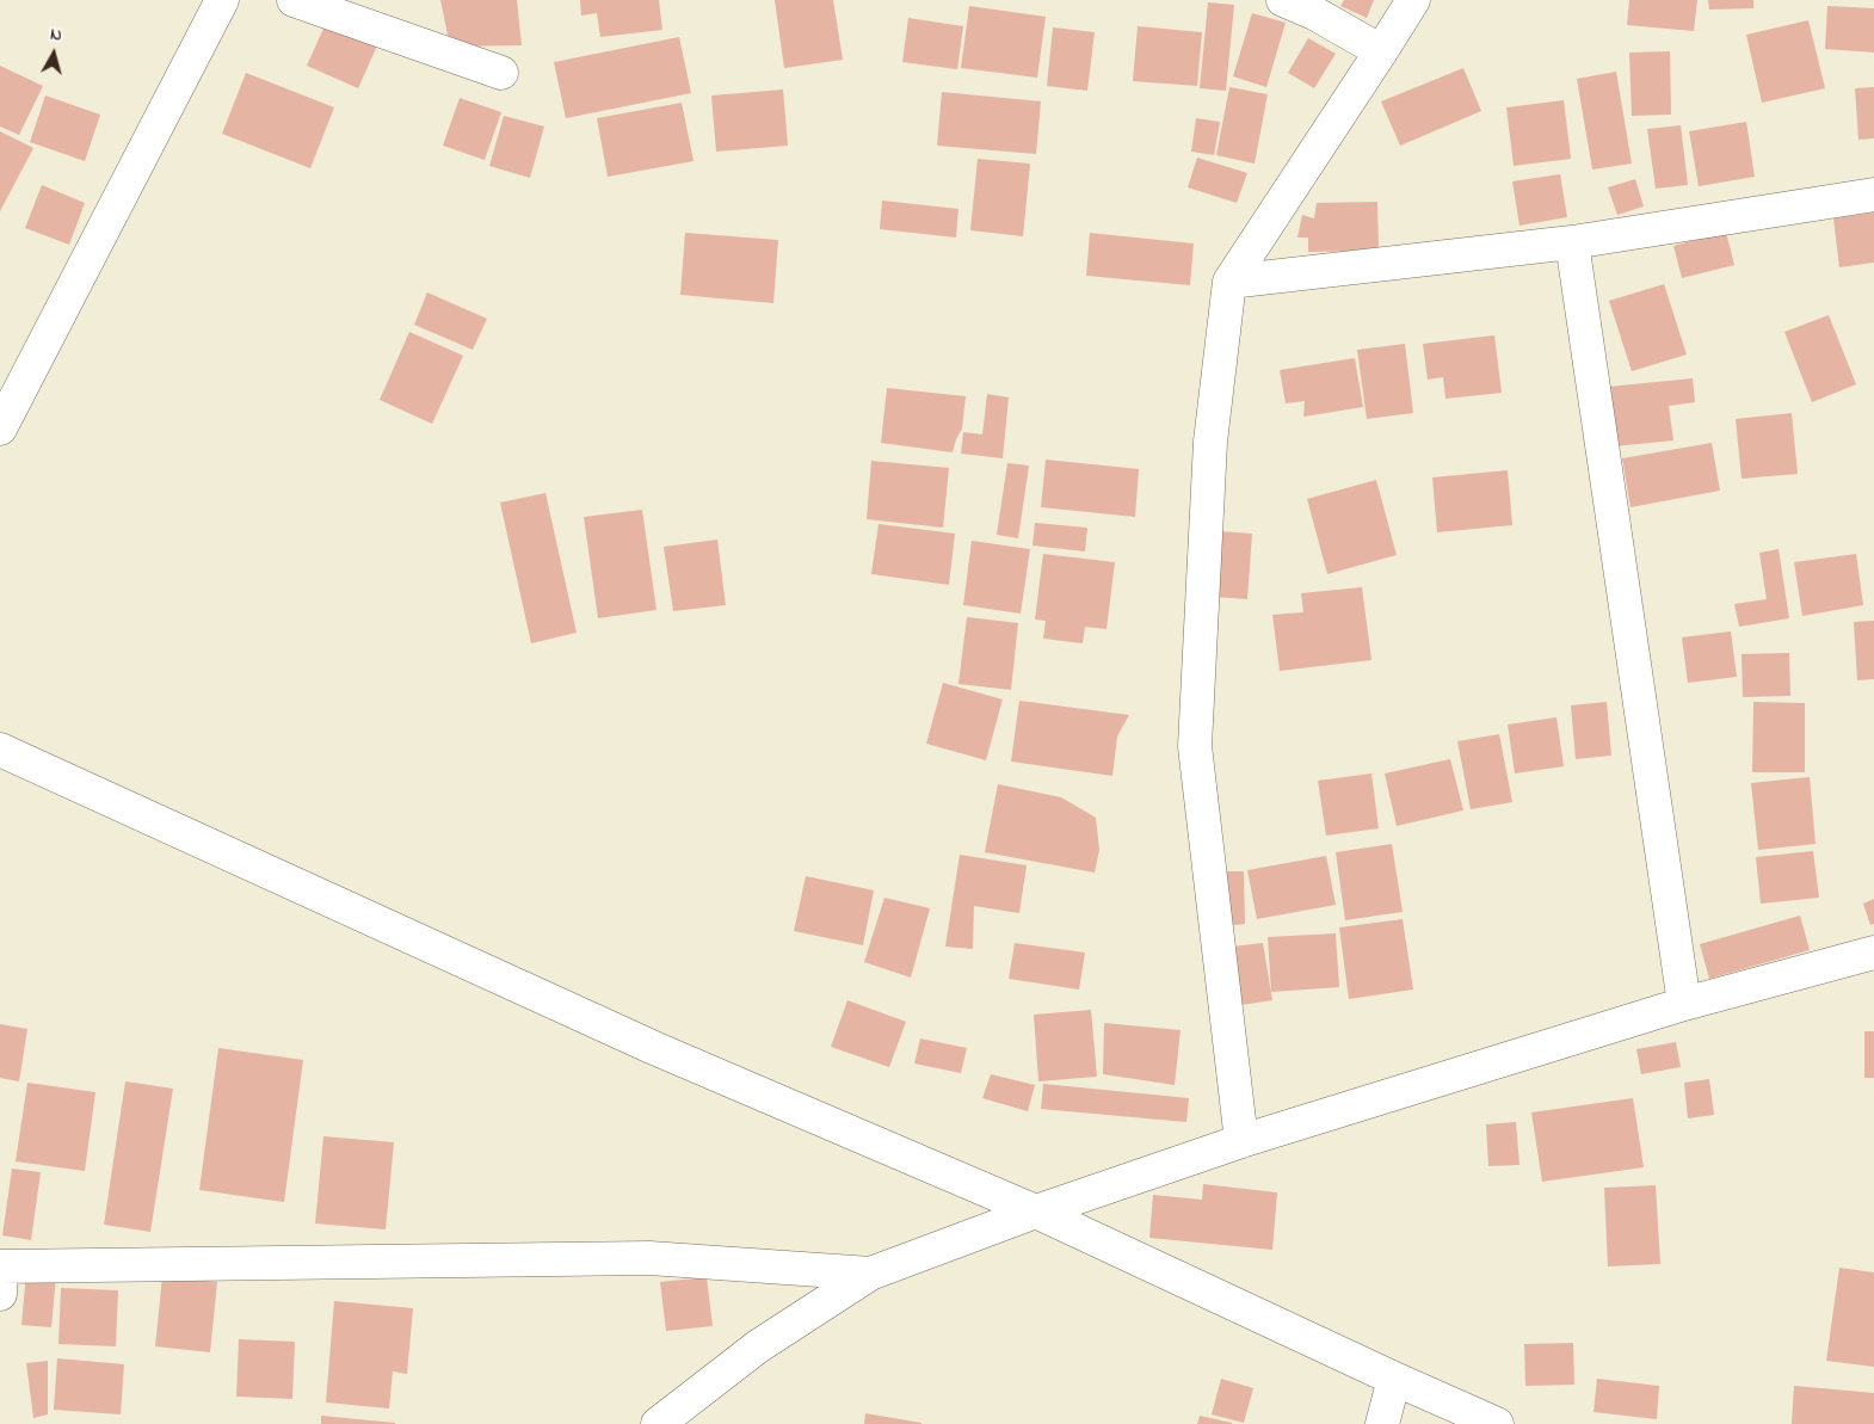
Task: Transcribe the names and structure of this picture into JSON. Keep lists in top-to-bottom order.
{
  "north": "top"
}
